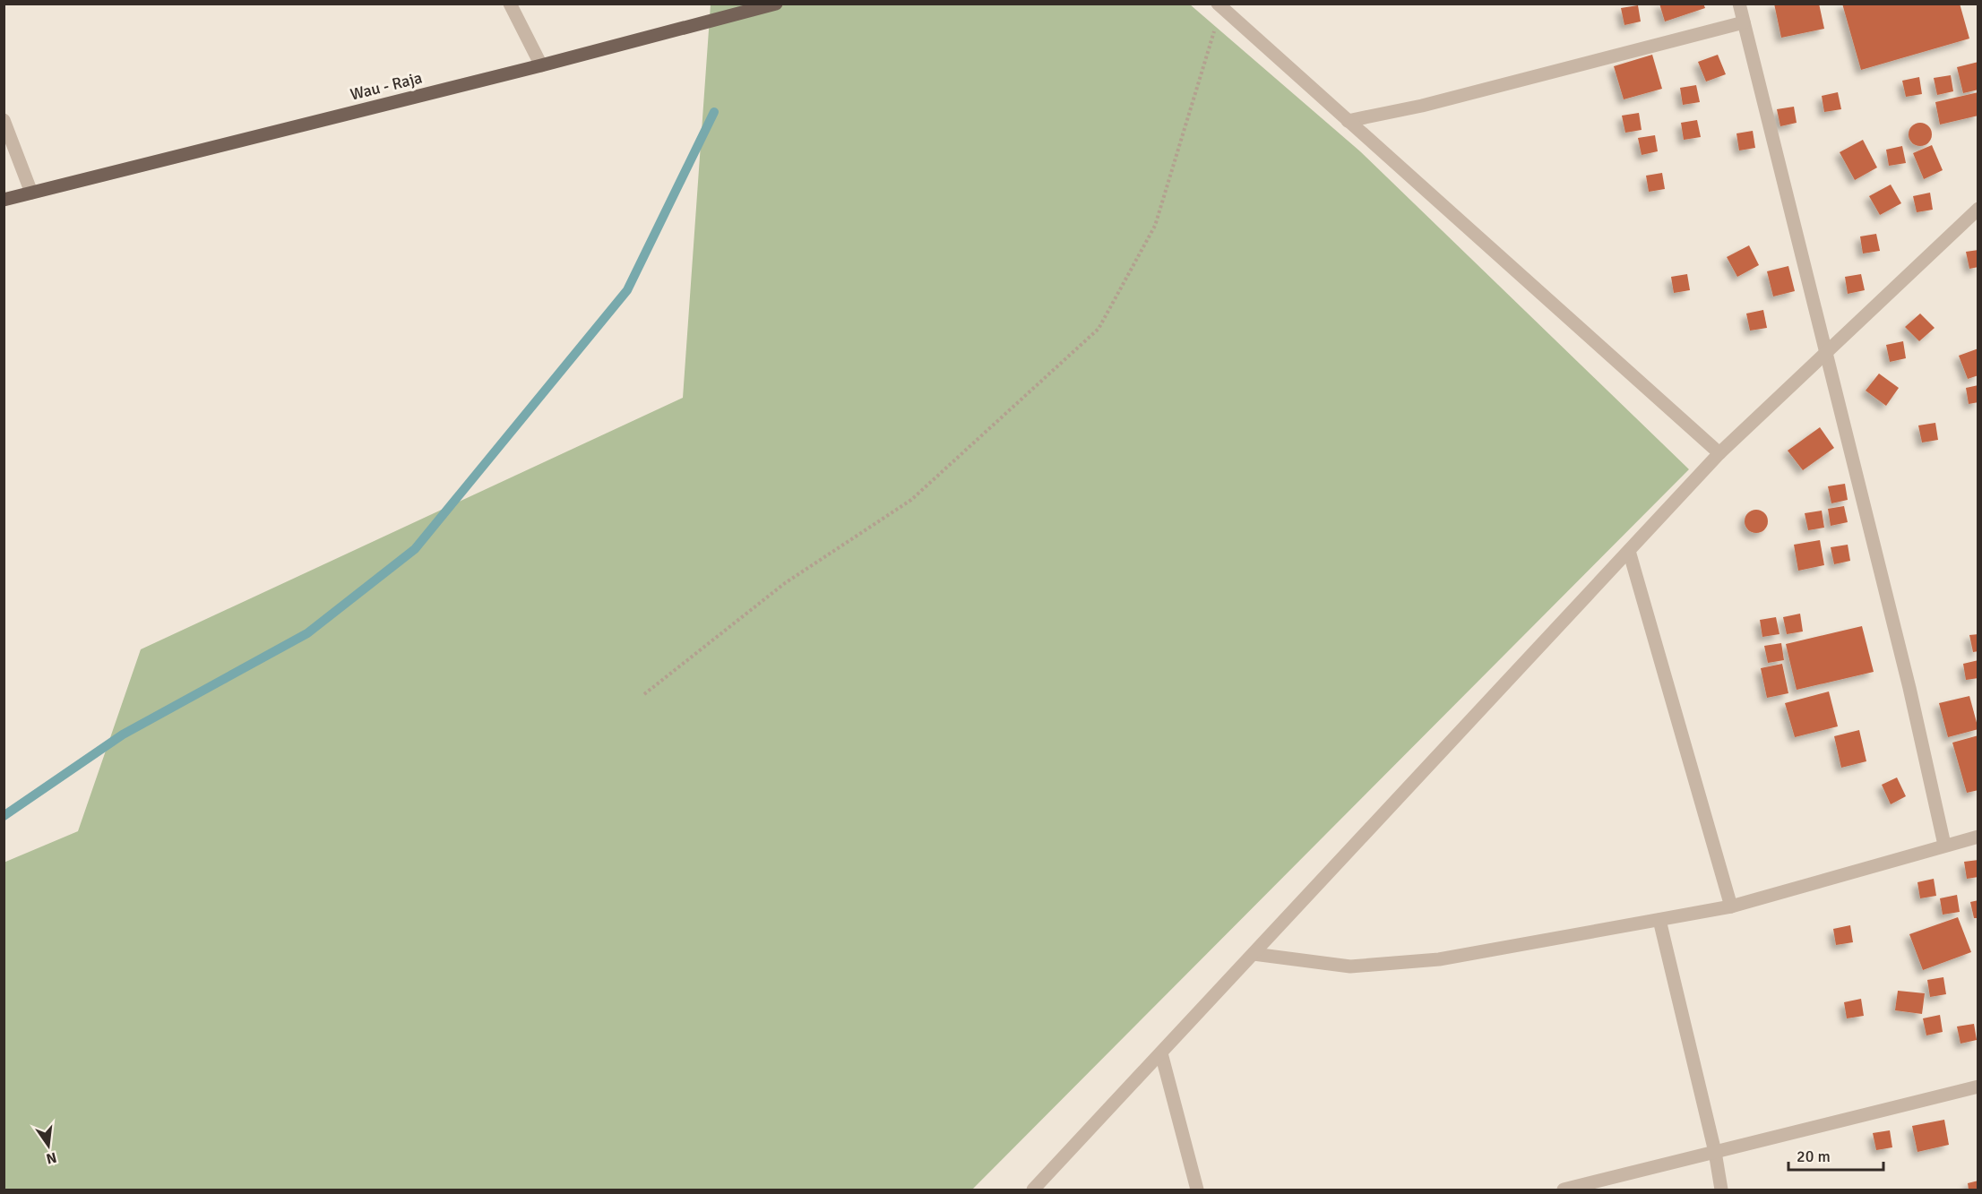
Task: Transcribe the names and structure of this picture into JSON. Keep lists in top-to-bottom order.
{
  "streets": {
    "main road": ["Wau - Raja"]
  },
  "scale_bar": "20 m",
  "north": "bottom"
}
